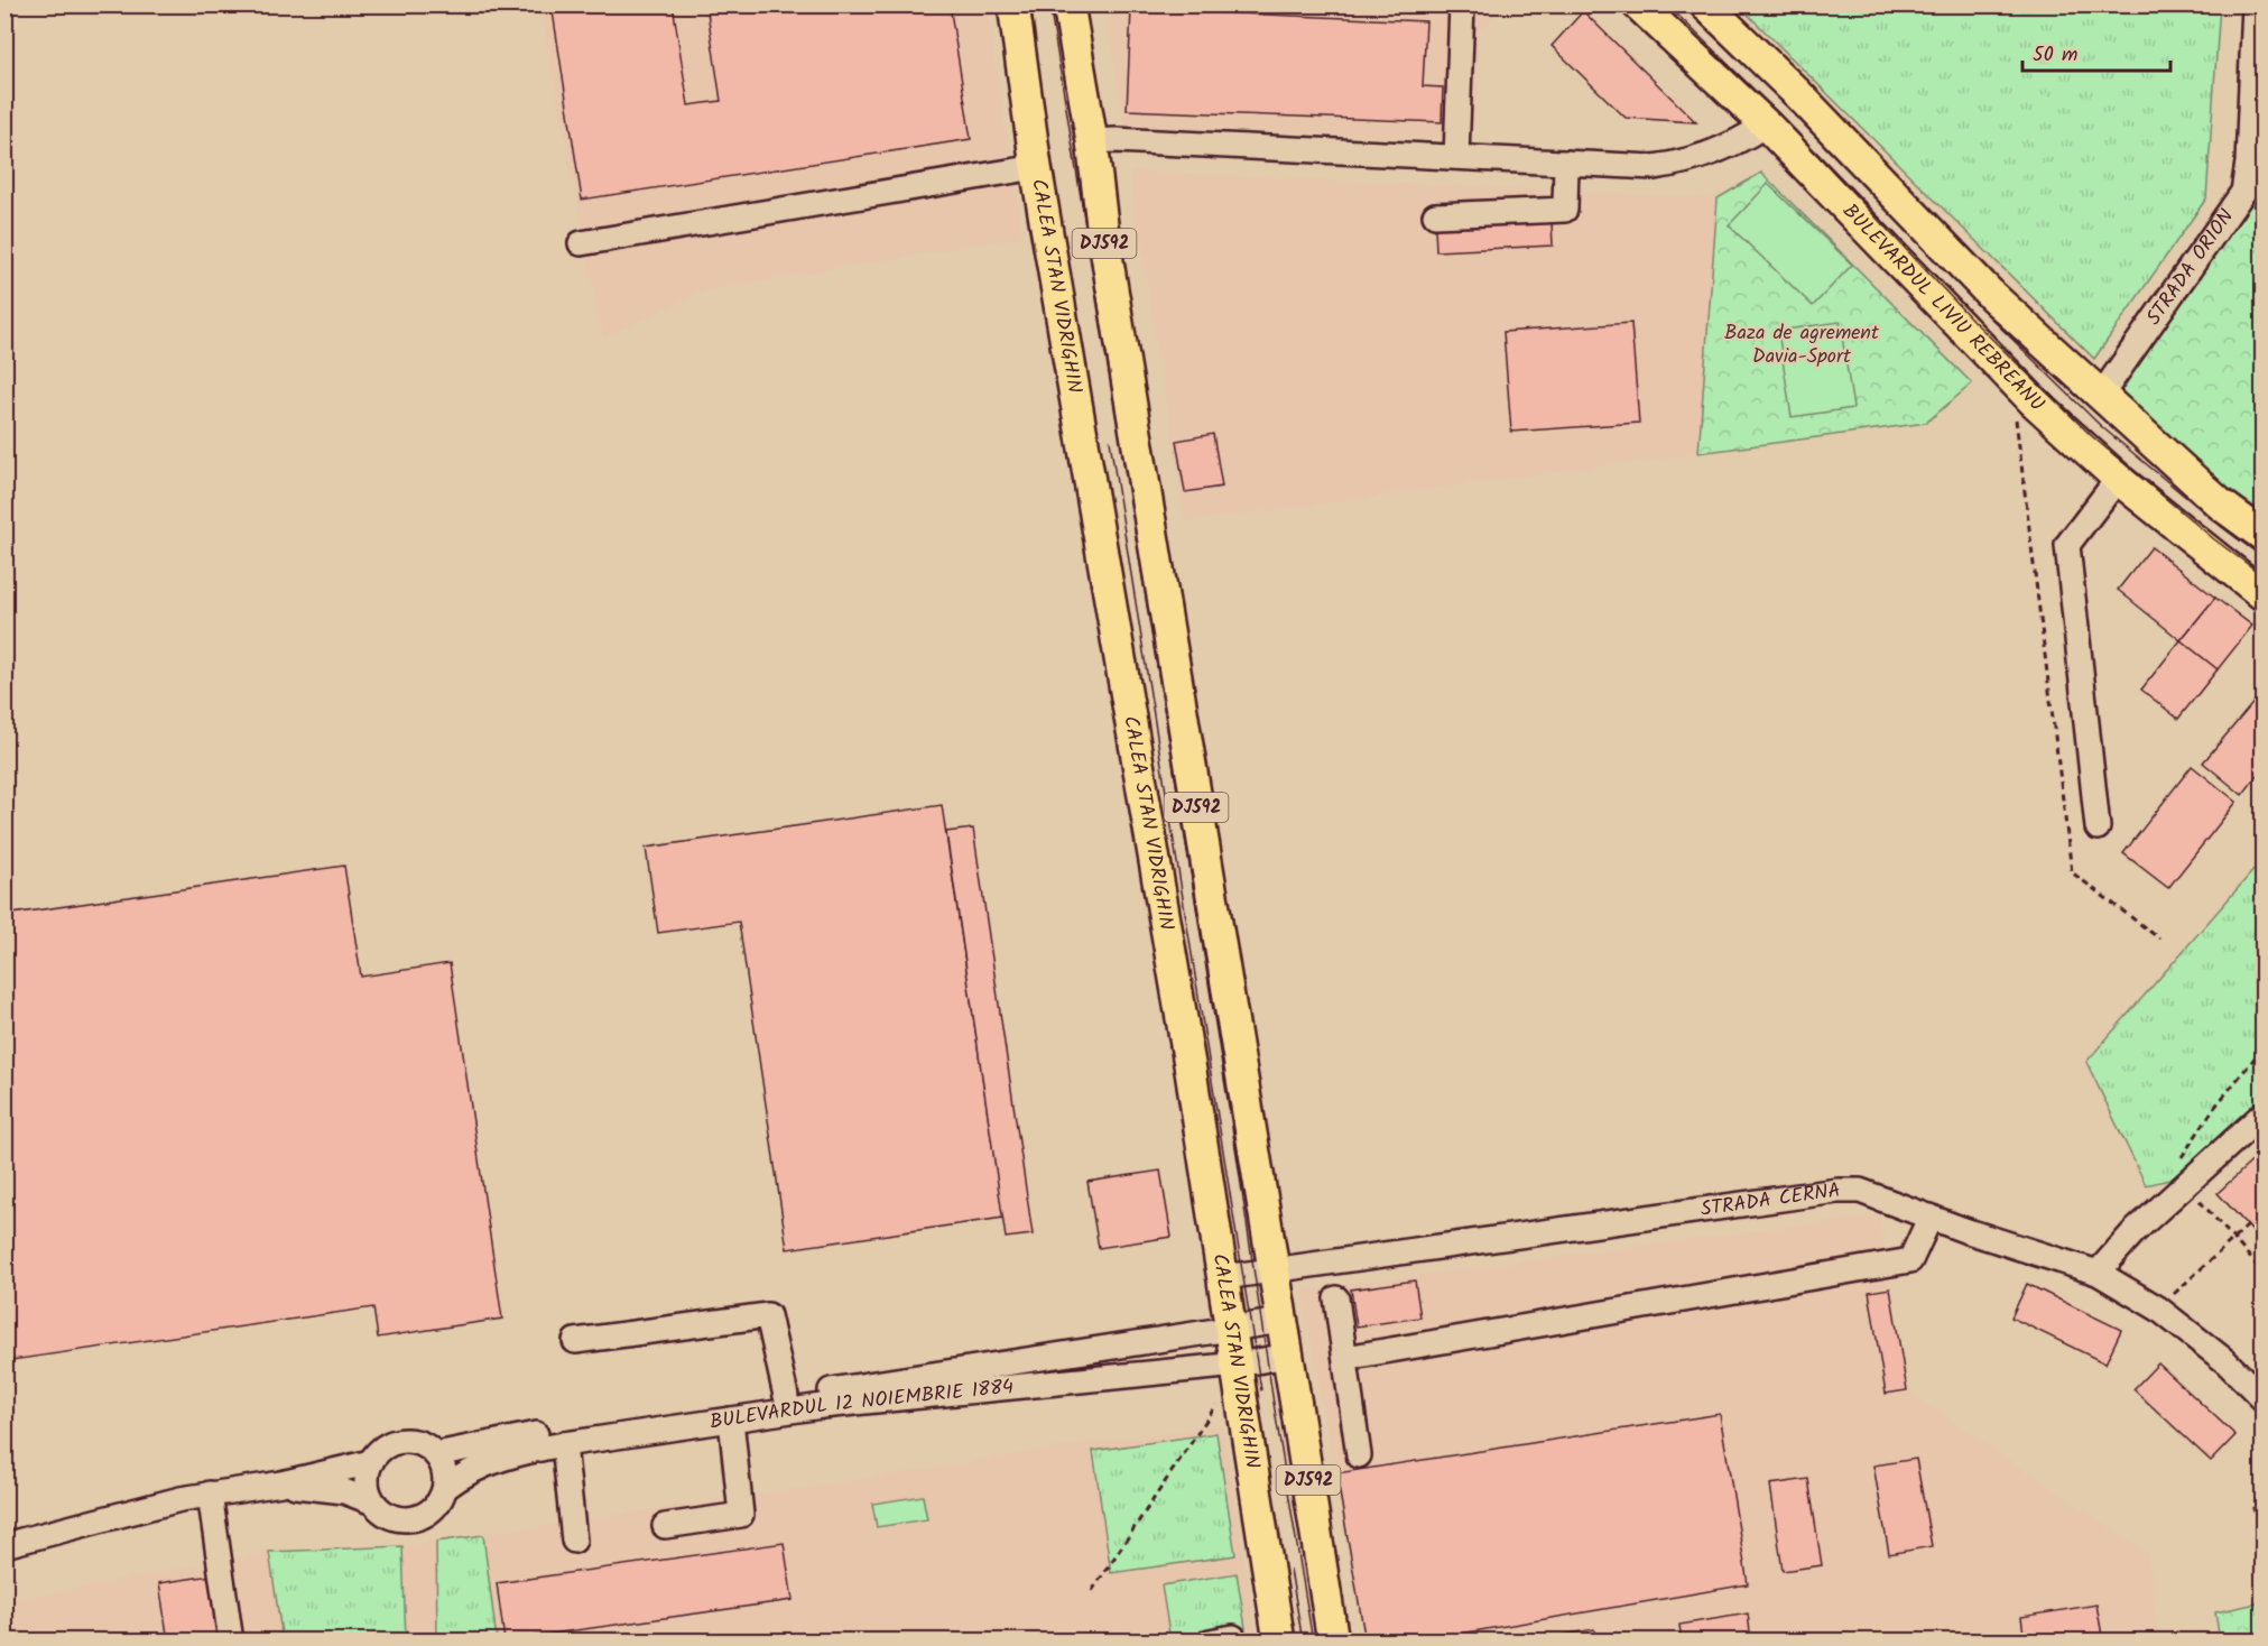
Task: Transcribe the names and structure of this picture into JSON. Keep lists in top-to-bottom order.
{
  "streets": {
    "main road": ["DJ592", "CALEA STAN VIDRIGHIN", "BULEVARDUL LIVIU REBREANU"],
    "street": ["STRADA ORION", "STRADA CERNA", "BULEVARDUL 12 NOIEMBRIE 1884"]
  },
  "crossings": [
    ["DJ592", "STRADA CERNA"],
    ["DJ592", "BULEVARDUL 12 NOIEMBRIE 1884"],
    ["CALEA STAN VIDRIGHIN", "STRADA CERNA"],
    ["CALEA STAN VIDRIGHIN", "BULEVARDUL 12 NOIEMBRIE 1884"]
  ],
  "parks": ["Baza de agrement Davia-Sport"],
  "scale_bar": "50 m"
}
